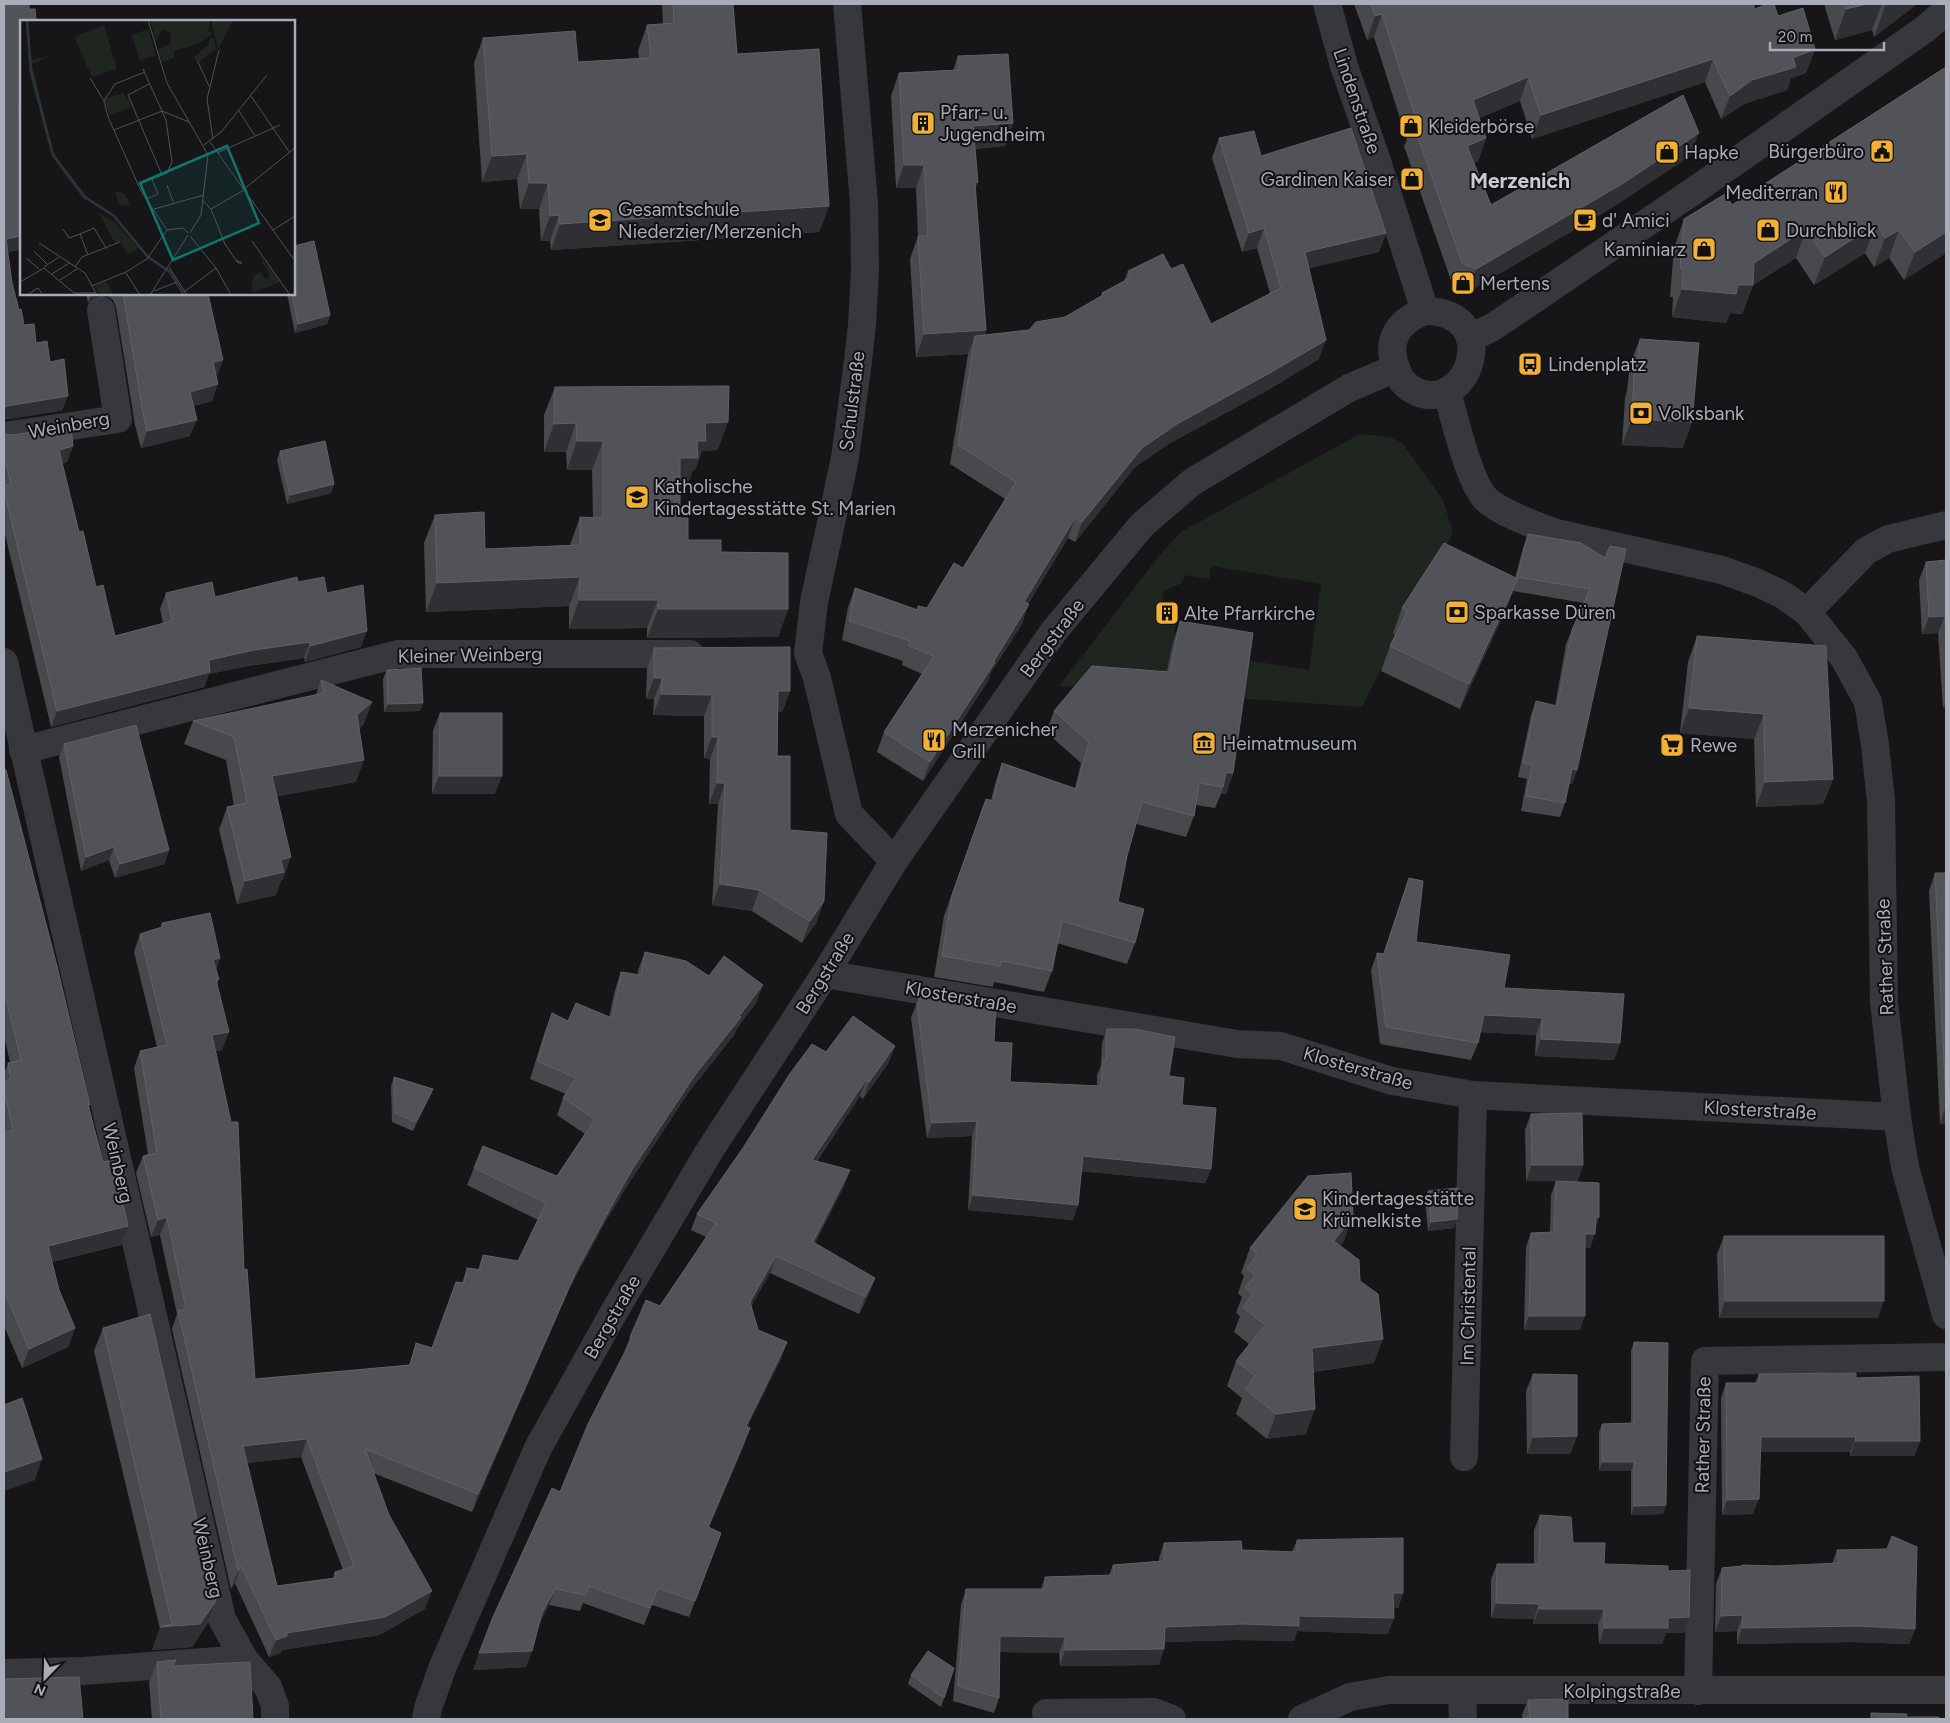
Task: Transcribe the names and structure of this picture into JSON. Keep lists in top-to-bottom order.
{
  "streets": {
    "street": [
      "Lindenstraße",
      "Schulstraße",
      "Weinberg",
      "Bergstraße",
      "Kleiner Weinberg",
      "Rather Straße",
      "Klosterstraße",
      "Im Christental",
      "Kolpingstraße"
    ]
  },
  "crossings": [
    ["Lindenstraße", "Bergstraße"],
    ["Schulstraße", "Bergstraße"],
    ["Weinberg", "Kleiner Weinberg"],
    ["Bergstraße", "Klosterstraße"],
    ["Rather Straße", "Klosterstraße"],
    ["Rather Straße", "Kolpingstraße"],
    ["Klosterstraße", "Im Christental"]
  ],
  "districts": ["Merzenich"],
  "places": {
    "building": ["Pfarr- u. Jugendheim", "Alte Pfarrkirche"],
    "shop": [
      "Kleiderbörse",
      "Hapke",
      "Gardinen Kaiser",
      "Durchblick",
      "Kaminiarz",
      "Mertens"
    ],
    "public building": ["Bürgerbüro"],
    "restaurant": ["Mediterran", "Merzenicher Grill"],
    "school or university": ["Gesamtschule Niederzier/Merzenich", "Katholische Kindertagesstätte St. Marien", "Kindertagesstätte Krümelkiste"],
    "cafe": ["d' Amici"],
    "bus stop": ["Lindenplatz"],
    "bank": ["Volksbank", "Sparkasse Düren"],
    "museum": ["Heimatmuseum"],
    "supermarket": ["Rewe"]
  },
  "scale_bar": "20 m",
  "north": "bottom left"
}
